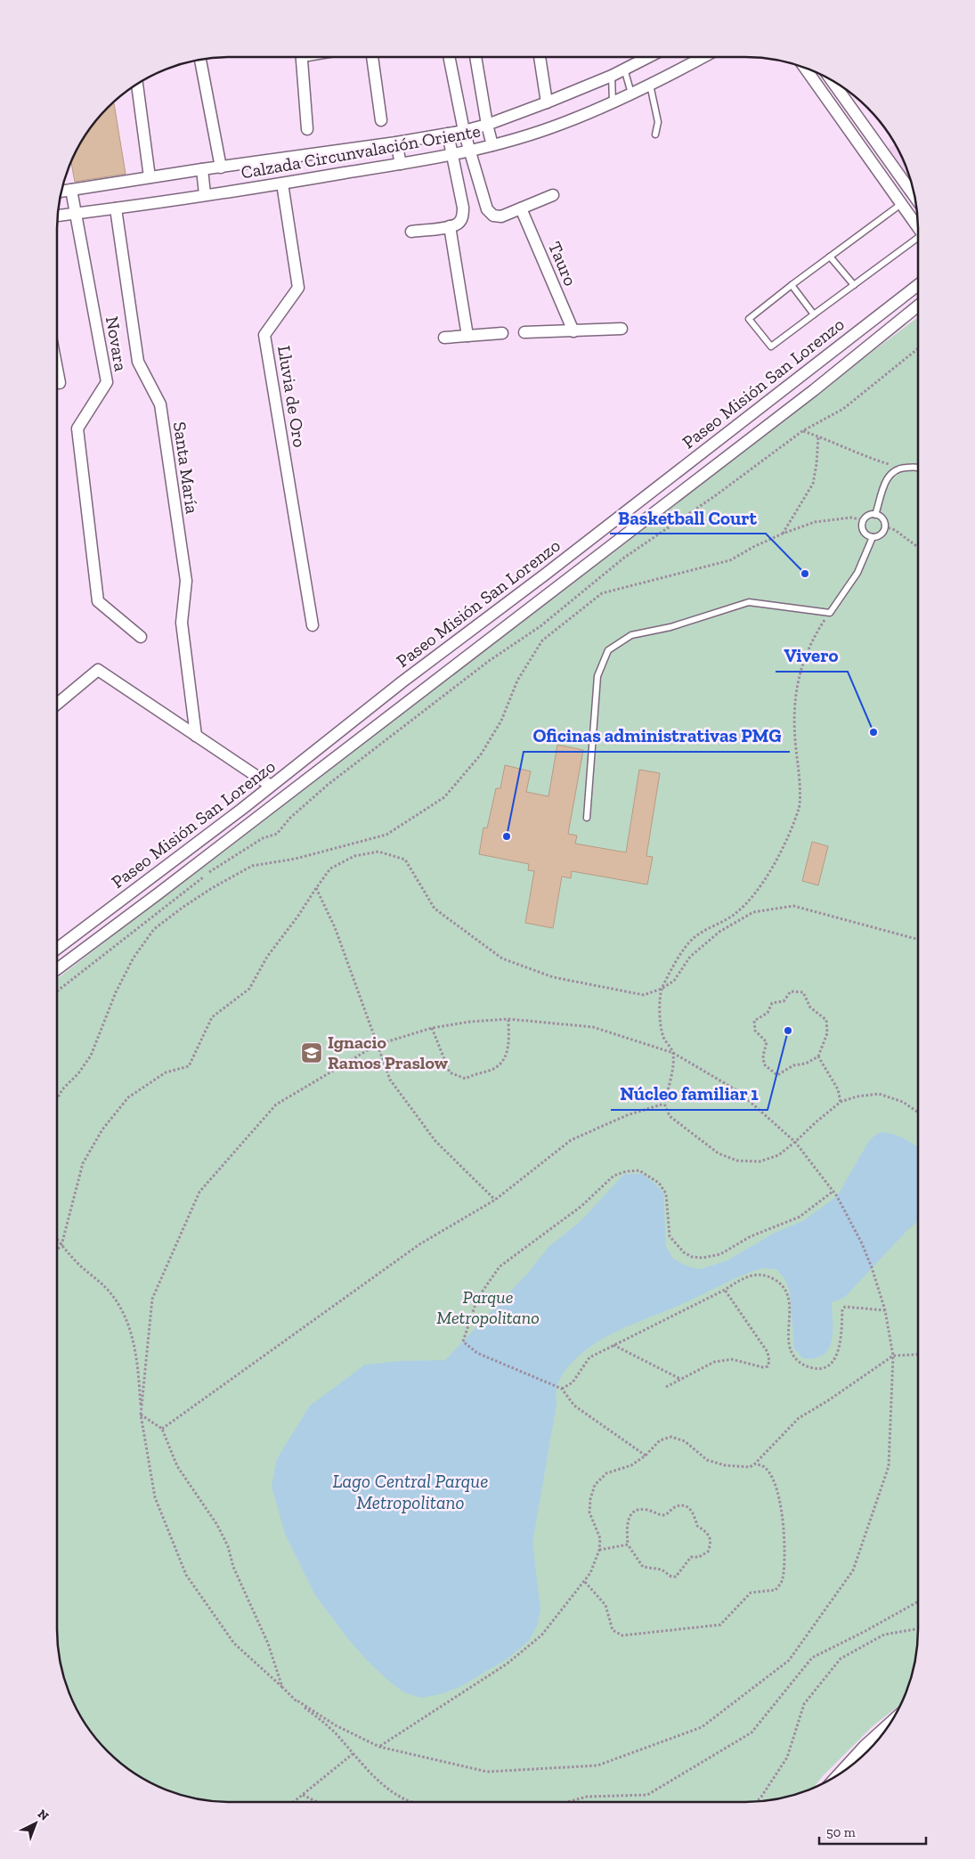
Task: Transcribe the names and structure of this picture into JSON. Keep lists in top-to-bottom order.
{
  "streets": {
    "street": [
      "Calzada Circunvalación Oriente",
      "Tauro",
      "Novara",
      "Paseo Misión San Lorenzo",
      "Lluvia de Oro",
      "Santa María"
    ]
  },
  "crossings": [
    ["Calzada Circunvalación Oriente", "Novara"],
    ["Calzada Circunvalación Oriente", "Lluvia de Oro"],
    ["Calzada Circunvalación Oriente", "Santa María"]
  ],
  "water": ["Lago Central Parque Metropolitano"],
  "parks": ["Parque Metropolitano"],
  "places": {
    "other": [
      "Basketball Court",
      "Vivero",
      "Oficinas administrativas PMG",
      "Núcleo familiar 1"
    ],
    "school or university": ["Ignacio Ramos Praslow"]
  },
  "scale_bar": "50 m",
  "north": "top right"
}
